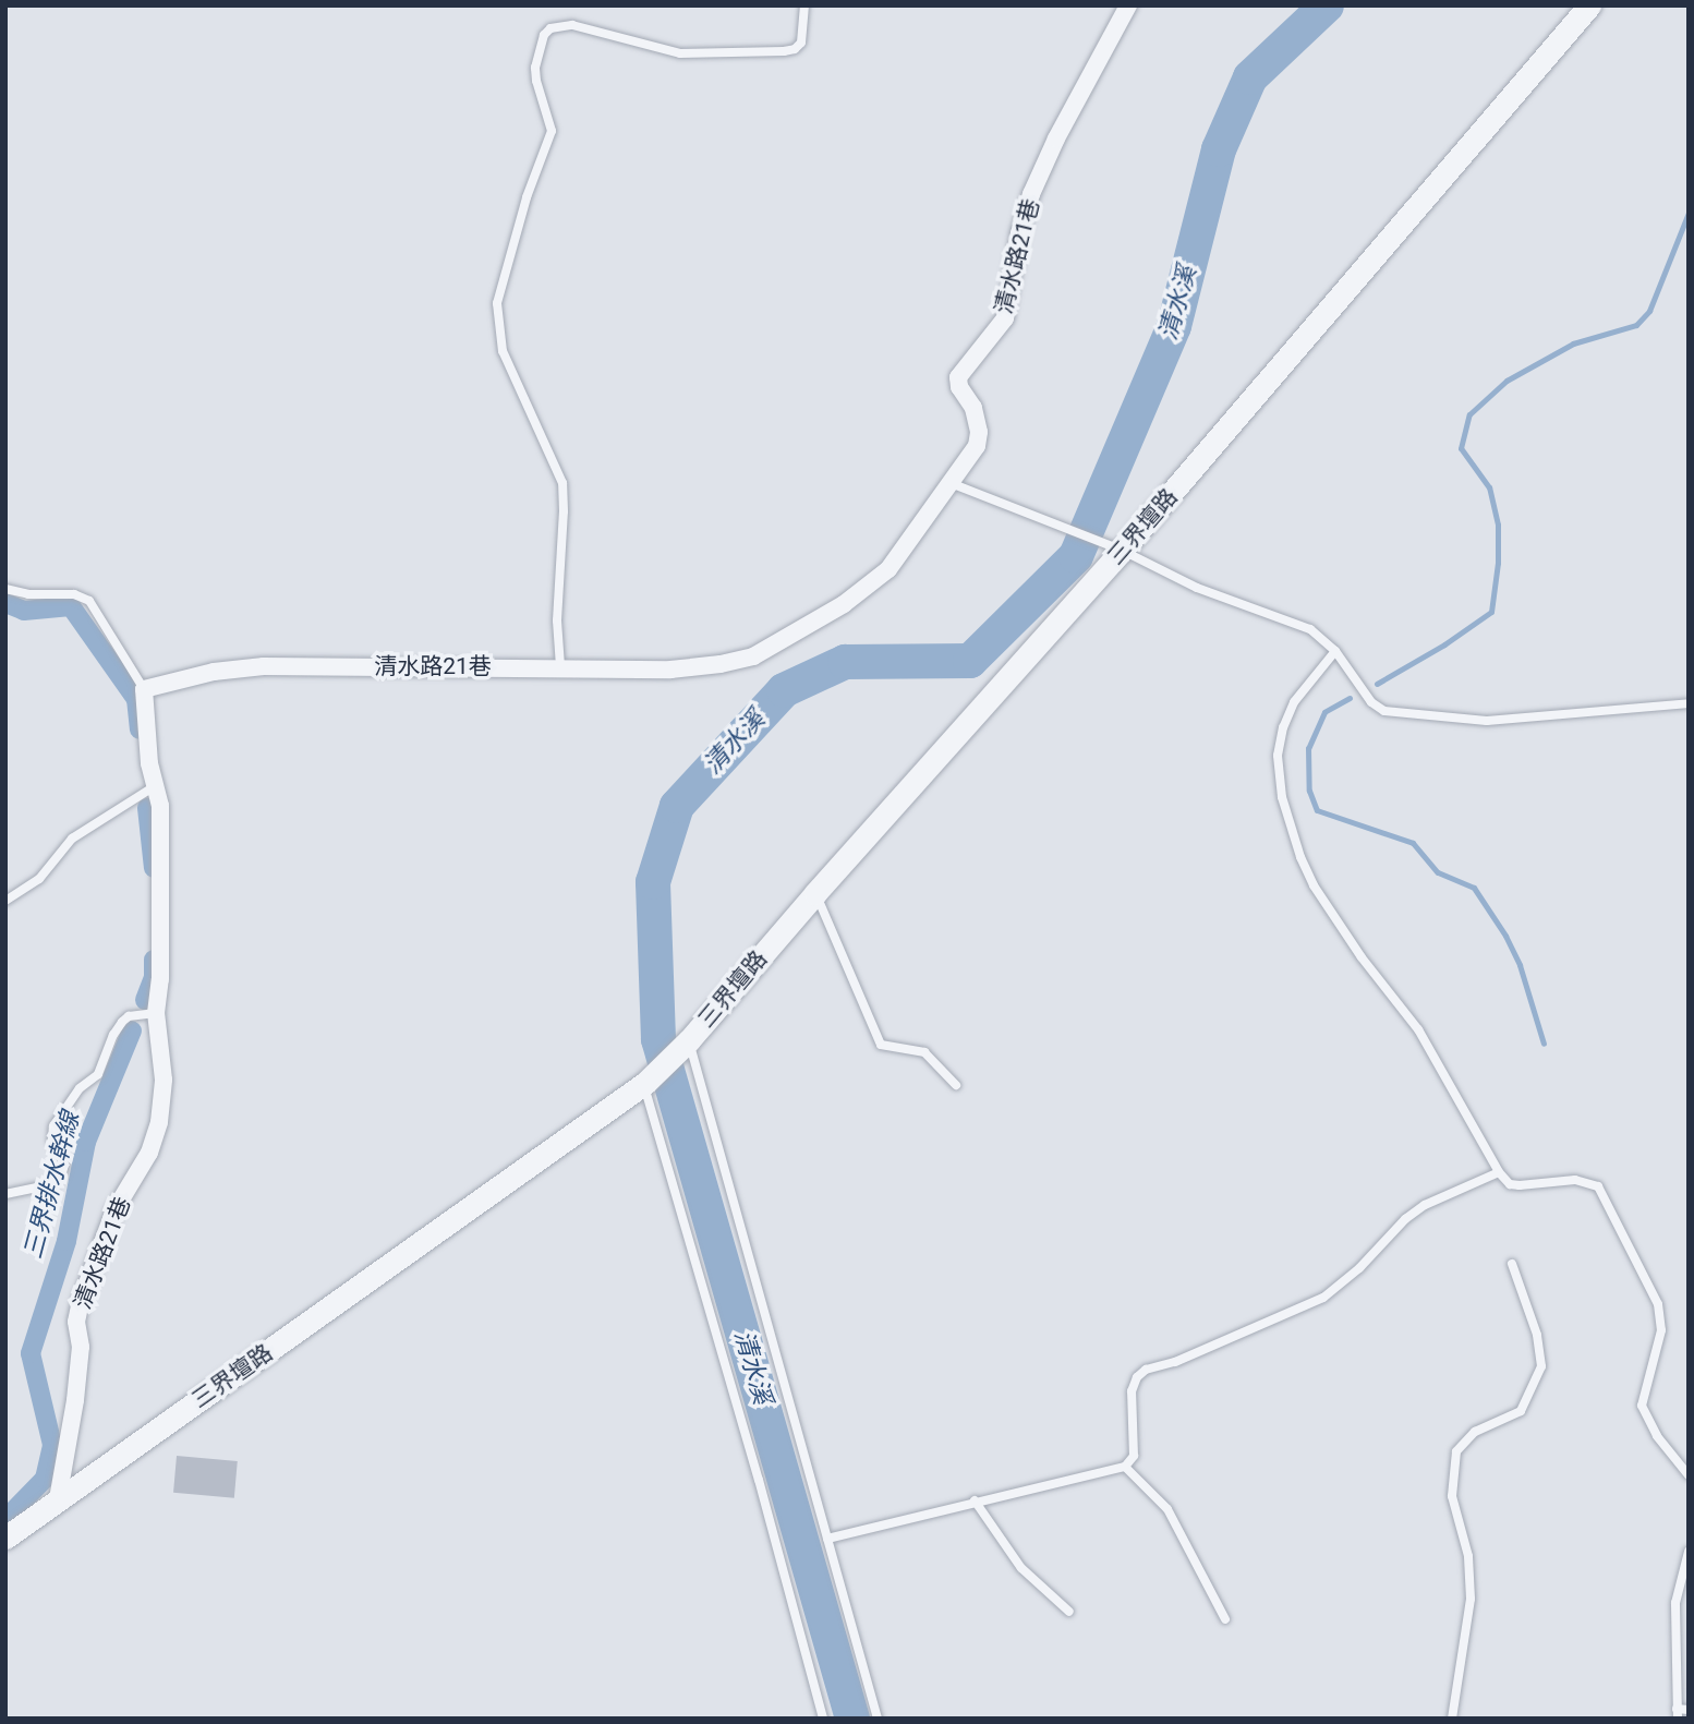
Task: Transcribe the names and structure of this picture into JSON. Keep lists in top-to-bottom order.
{
  "streets": {
    "street": ["清水路21巷", "三界壇路"]
  },
  "crossings": [
    ["清水路21巷", "三界壇路"]
  ],
  "water": ["清水溪", "三界排水幹線"]
}
